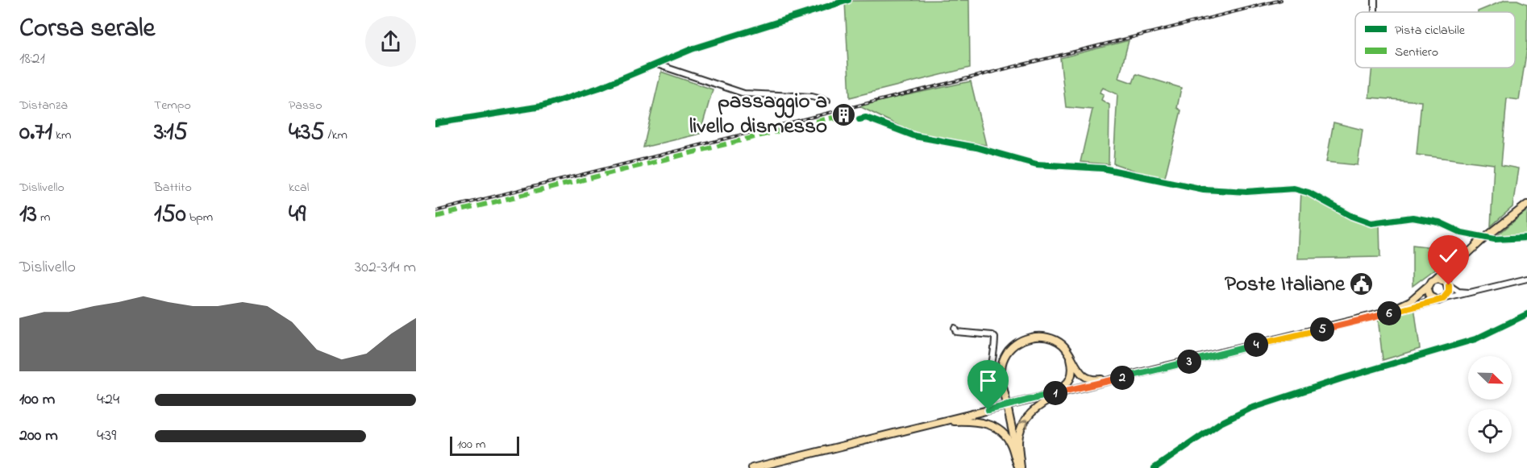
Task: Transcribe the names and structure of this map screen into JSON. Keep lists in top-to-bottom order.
{
  "places": {
    "building": ["passaggio a livello dismesso"],
    "public building": ["Poste Italiane"]
  },
  "legend": ["Pista ciclabile", "Sentiero"],
  "scale_bar": "100 m",
  "north": "bottom right",
  "page": {
    "heading": ["Corsa serale", "18:21"],
    "stats": [
      ["Distanza", "0.71 km"],
      ["Tempo", "3:15"],
      ["Passo", "4:35 /km"],
      ["Dislivello", "13 m"],
      ["Battito", "150 bpm"],
      ["kcal", "49"]
    ],
    "chart": ["Dislivello", "302–314 m"],
    "pins": [
      "6",
      "5",
      "4",
      "3",
      "2",
      "1"
    ],
    "list": [
      {
        "name": "100 m",
        "note": "4:24"
      },
      {
        "name": "200 m",
        "note": "4:39"
      }
    ],
    "scale": "100 m"
  }
}
